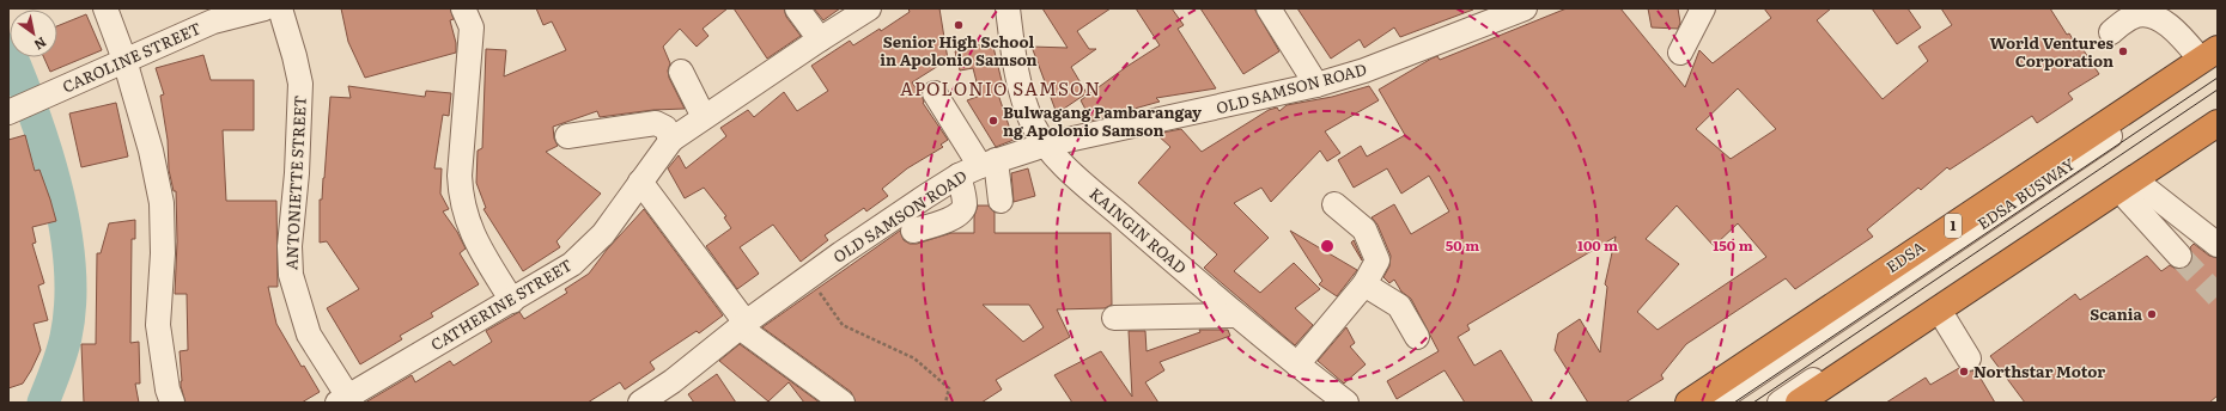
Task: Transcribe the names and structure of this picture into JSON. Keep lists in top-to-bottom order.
{
  "streets": {
    "highway": ["1", "EDSA"],
    "street": [
      "CAROLINE STREET",
      "OLD SAMSON ROAD",
      "ANTONIETTE STREET",
      "EDSA BUSWAY",
      "KAINGIN ROAD",
      "CATHERINE STREET"
    ]
  },
  "crossings": [
    ["OLD SAMSON ROAD", "KAINGIN ROAD"],
    ["ANTONIETTE STREET", "CATHERINE STREET"],
    ["EDSA BUSWAY", "EDSA"]
  ],
  "districts": ["APOLONIO SAMSON"],
  "places": [
    "Senior High School in Apolonio Samson",
    "World Ventures Corporation",
    "Bulwagang Pambarangay ng Apolonio Samson",
    "Scania",
    "Northstar Motor"
  ],
  "north": "bottom right",
  "rings": ["50 m", "100 m", "150 m"]
}
